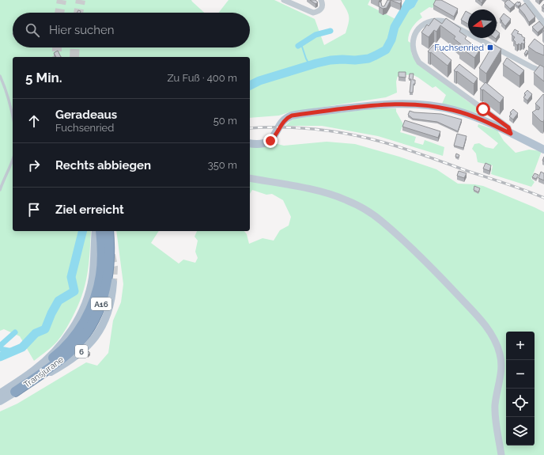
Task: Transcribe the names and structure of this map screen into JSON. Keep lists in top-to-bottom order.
{
  "streets": {
    "highway": ["A16", "Transjurane"],
    "main road": ["6"]
  },
  "crossings": [
    ["6", "Transjurane"]
  ],
  "places": {
    "transit": ["Fuchsenried"]
  },
  "north": "left",
  "page": {
    "search": "Hier suchen",
    "heading": ["5 Min.", "Zu Fuß · 400 m"],
    "list": [
      ["Geradeaus", "Fuchsenried", "50 m"],
      ["Rechts abbiegen", "350 m"],
      "Ziel erreicht"
    ],
    "map_buttons": ["+", "−"]
  }
}
